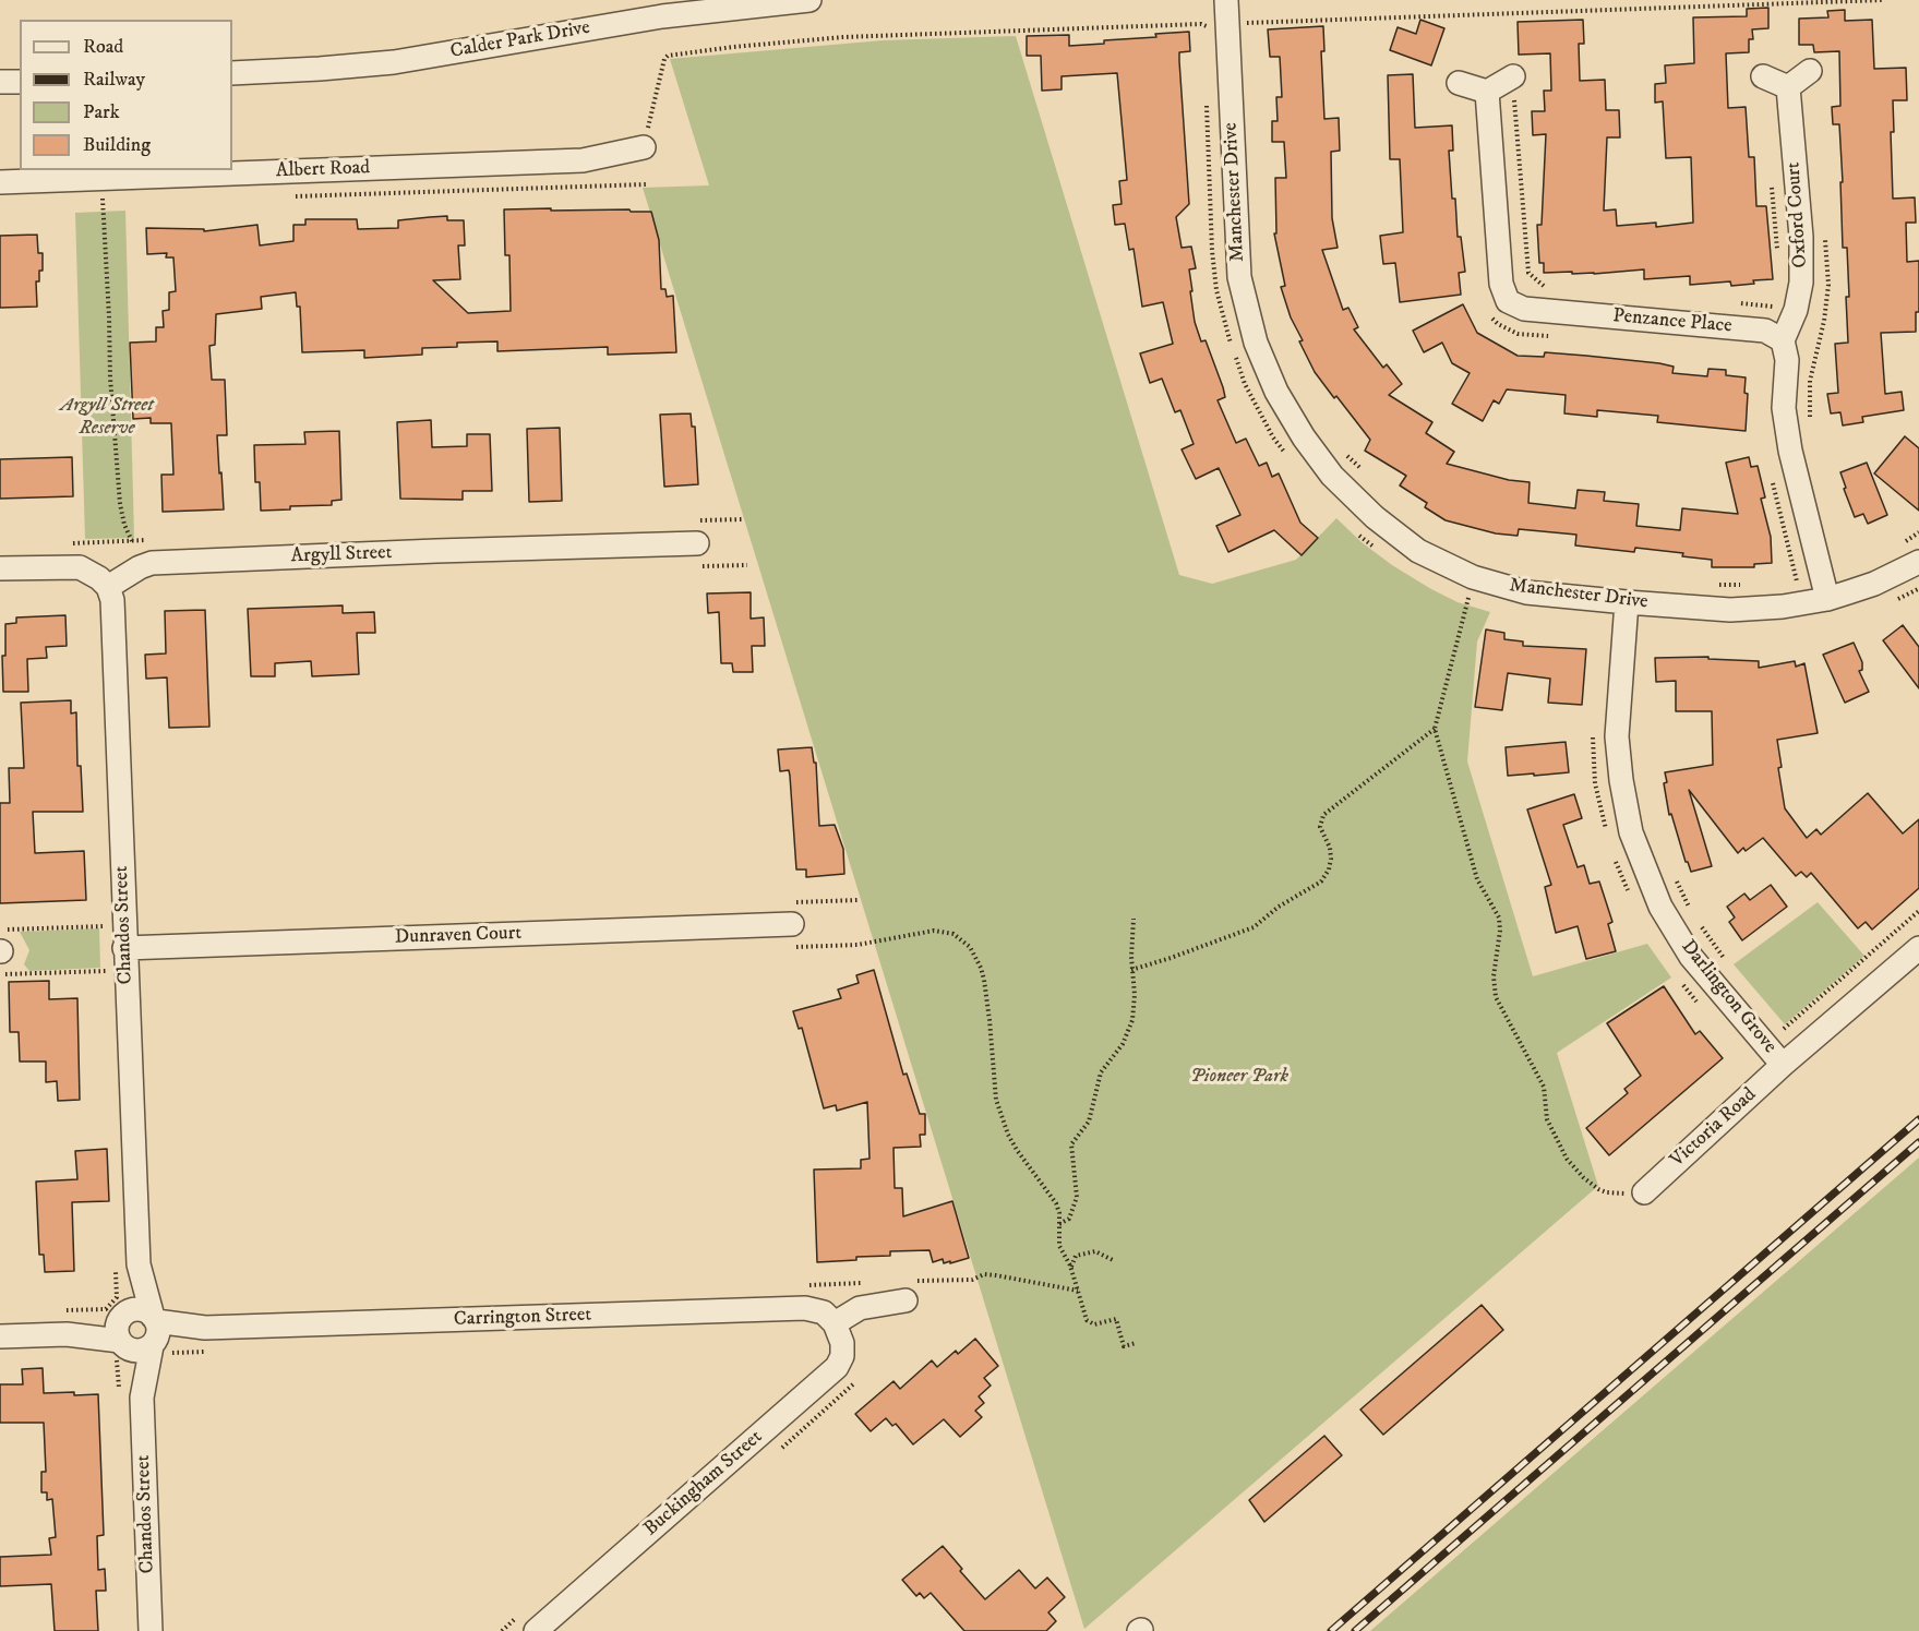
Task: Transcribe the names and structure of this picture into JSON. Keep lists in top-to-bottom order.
{
  "streets": {
    "street": [
      "Calder Park Drive",
      "Albert Road",
      "Manchester Drive",
      "Oxford Court",
      "Penzance Place",
      "Argyll Street",
      "Chandos Street",
      "Dunraven Court",
      "Darlington Grove",
      "Victoria Road",
      "Carrington Street",
      "Buckingham Street"
    ]
  },
  "crossings": [
    ["Manchester Drive", "Darlington Grove"],
    ["Oxford Court", "Penzance Place"],
    ["Argyll Street", "Chandos Street"],
    ["Chandos Street", "Dunraven Court"],
    ["Darlington Grove", "Victoria Road"],
    ["Carrington Street", "Buckingham Street"]
  ],
  "parks": ["Argyll Street Reserve", "Pioneer Park"],
  "legend": [
    "Road",
    "Railway",
    "Park",
    "Building"
  ]
}
